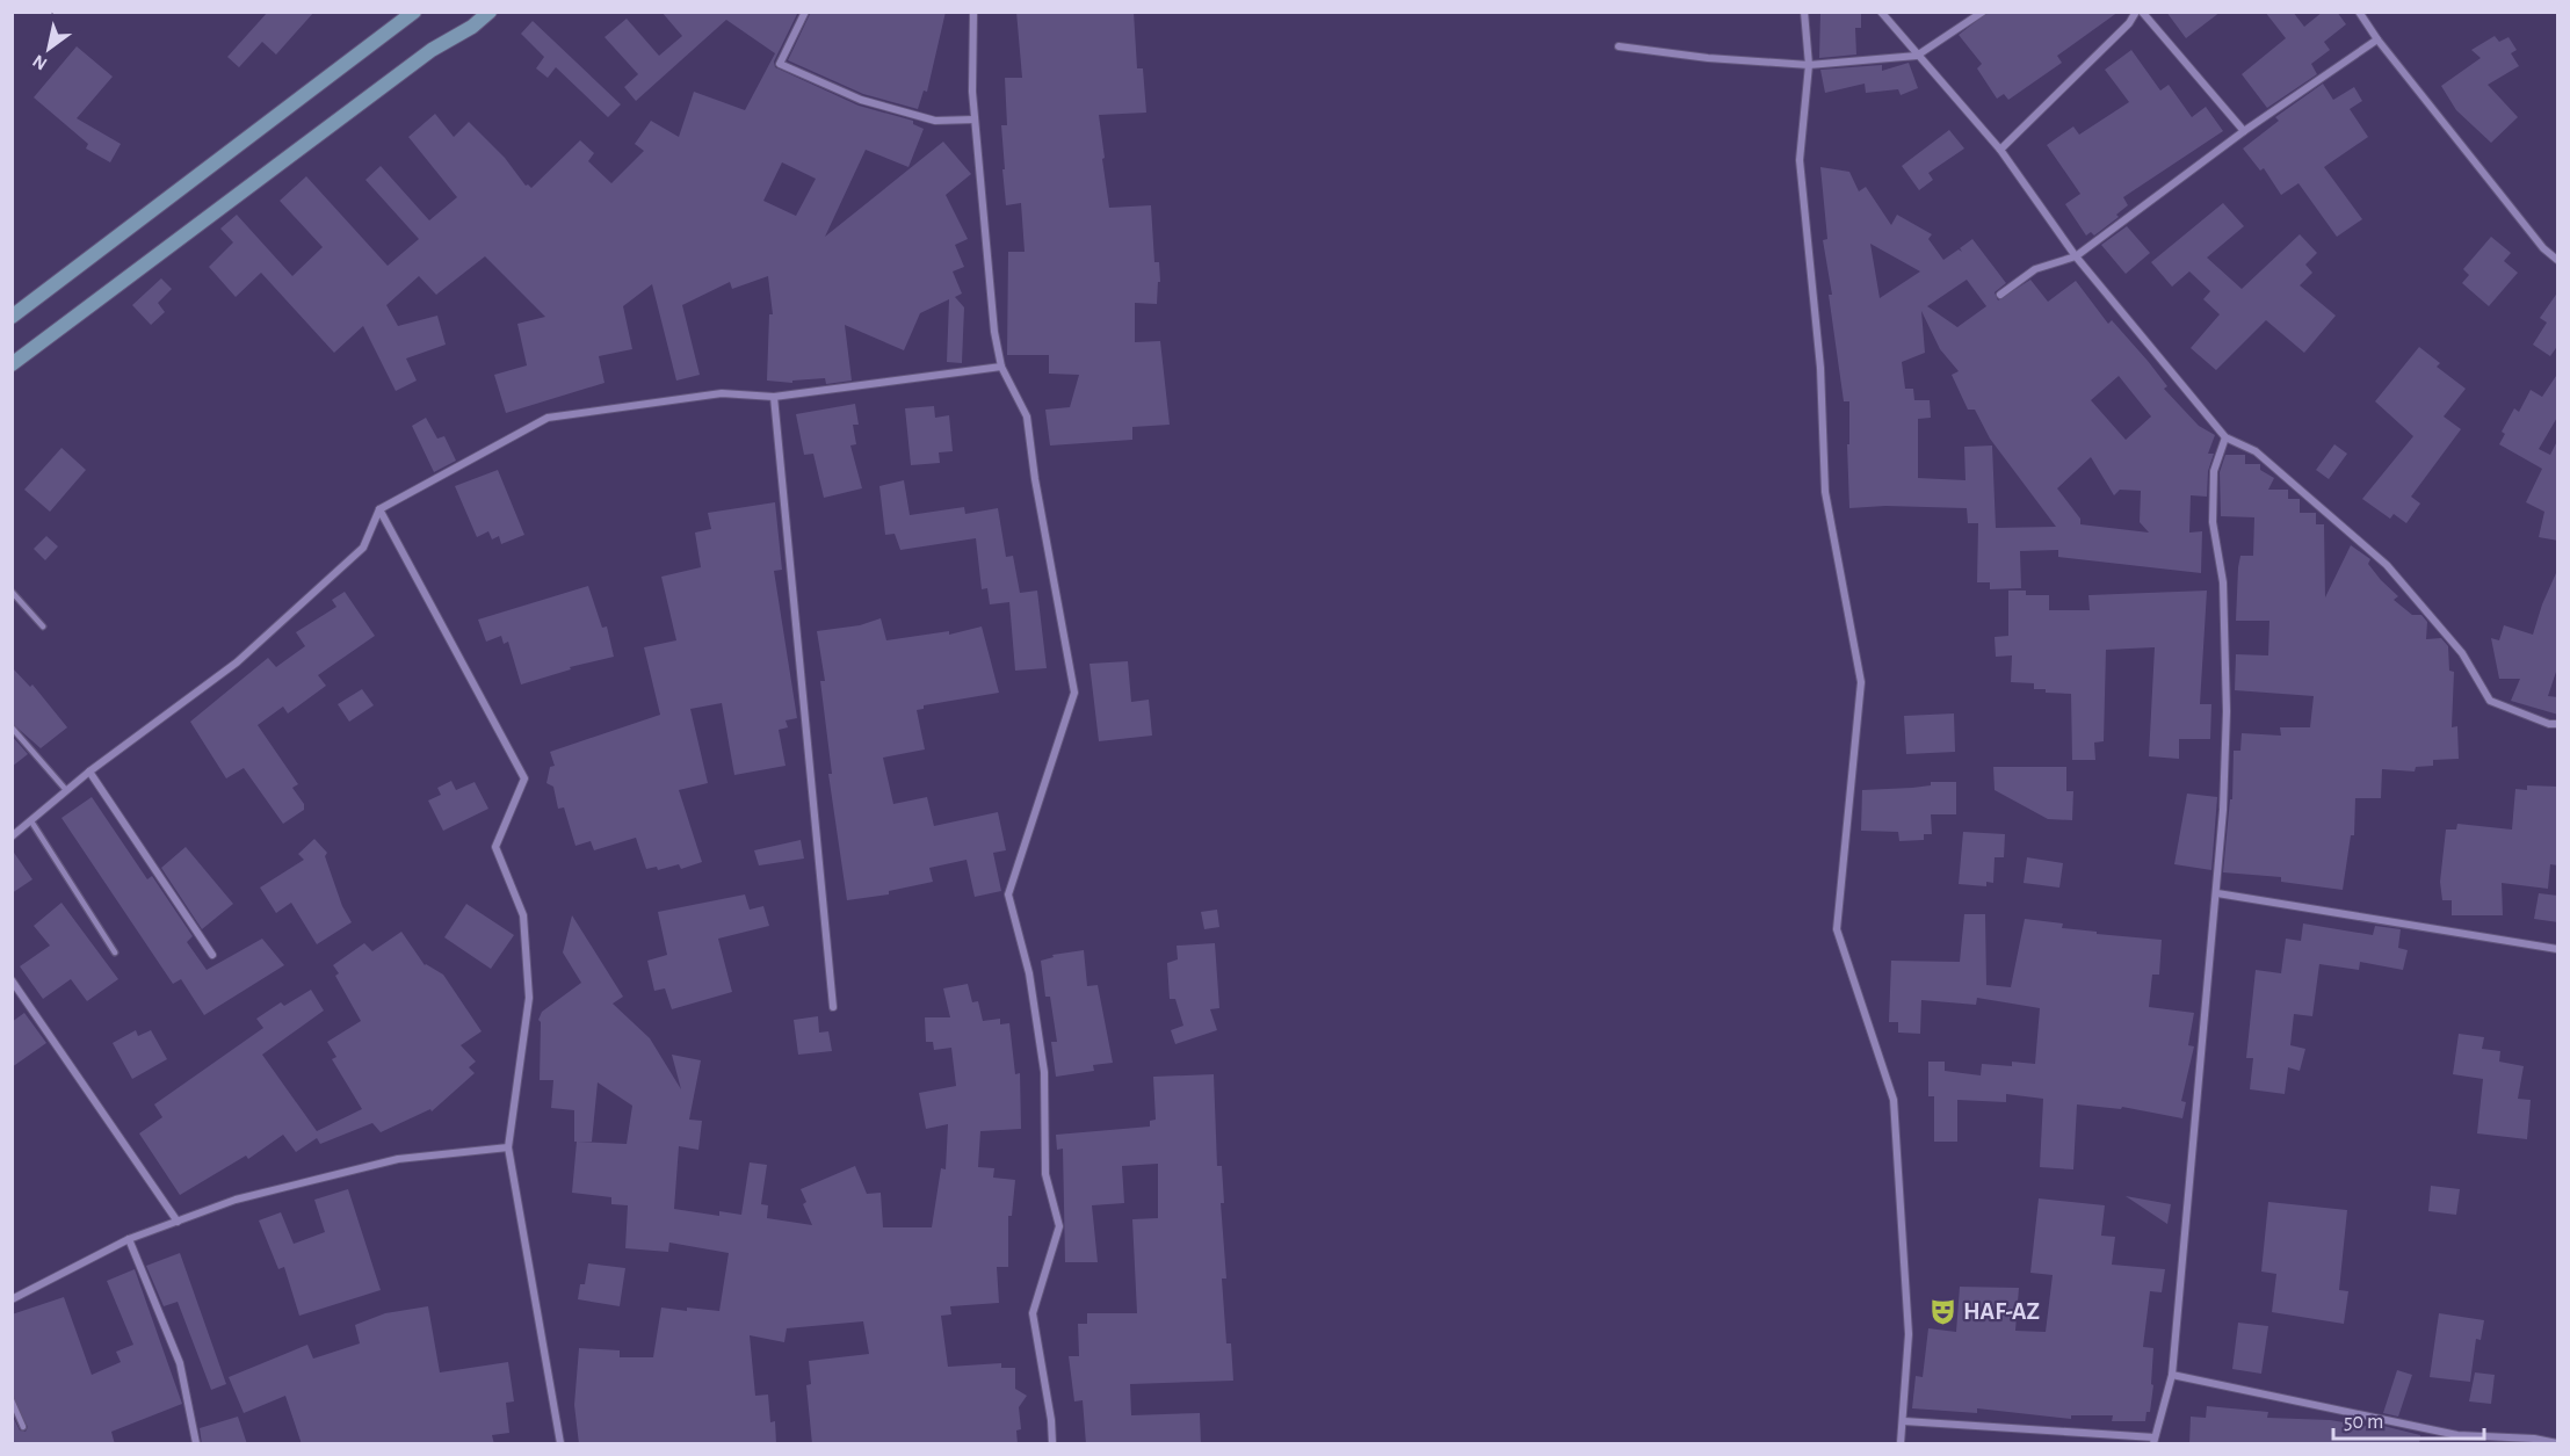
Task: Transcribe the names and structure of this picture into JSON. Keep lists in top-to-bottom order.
{
  "places": {
    "theatre": ["HAF-AZ"]
  },
  "scale_bar": "50 m",
  "north": "bottom left"
}
